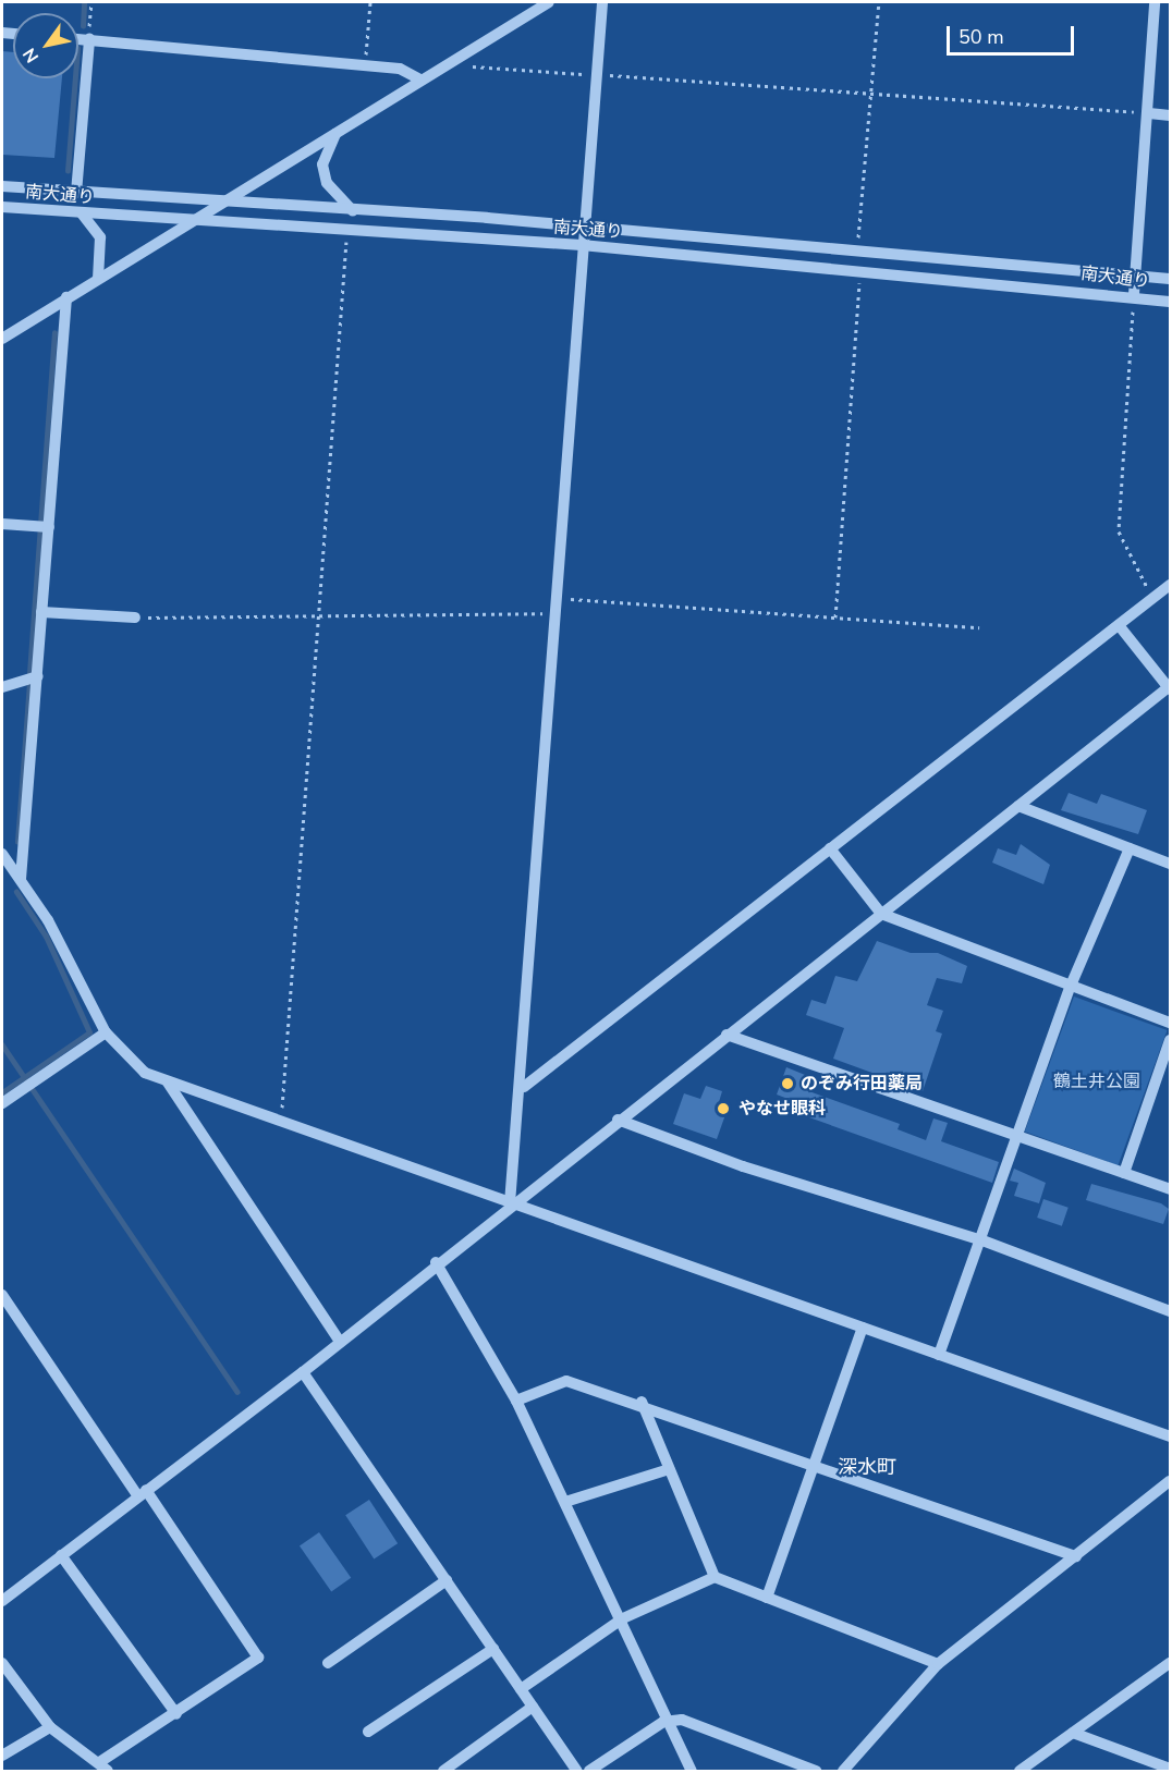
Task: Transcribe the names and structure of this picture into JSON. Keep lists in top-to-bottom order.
{
  "streets": {
    "street": ["南大通り"]
  },
  "districts": ["深水町"],
  "parks": ["鶴土井公園"],
  "places": ["のぞみ行田薬局", "やなせ眼科"],
  "scale_bar": "50 m",
  "north": "bottom left"
}
